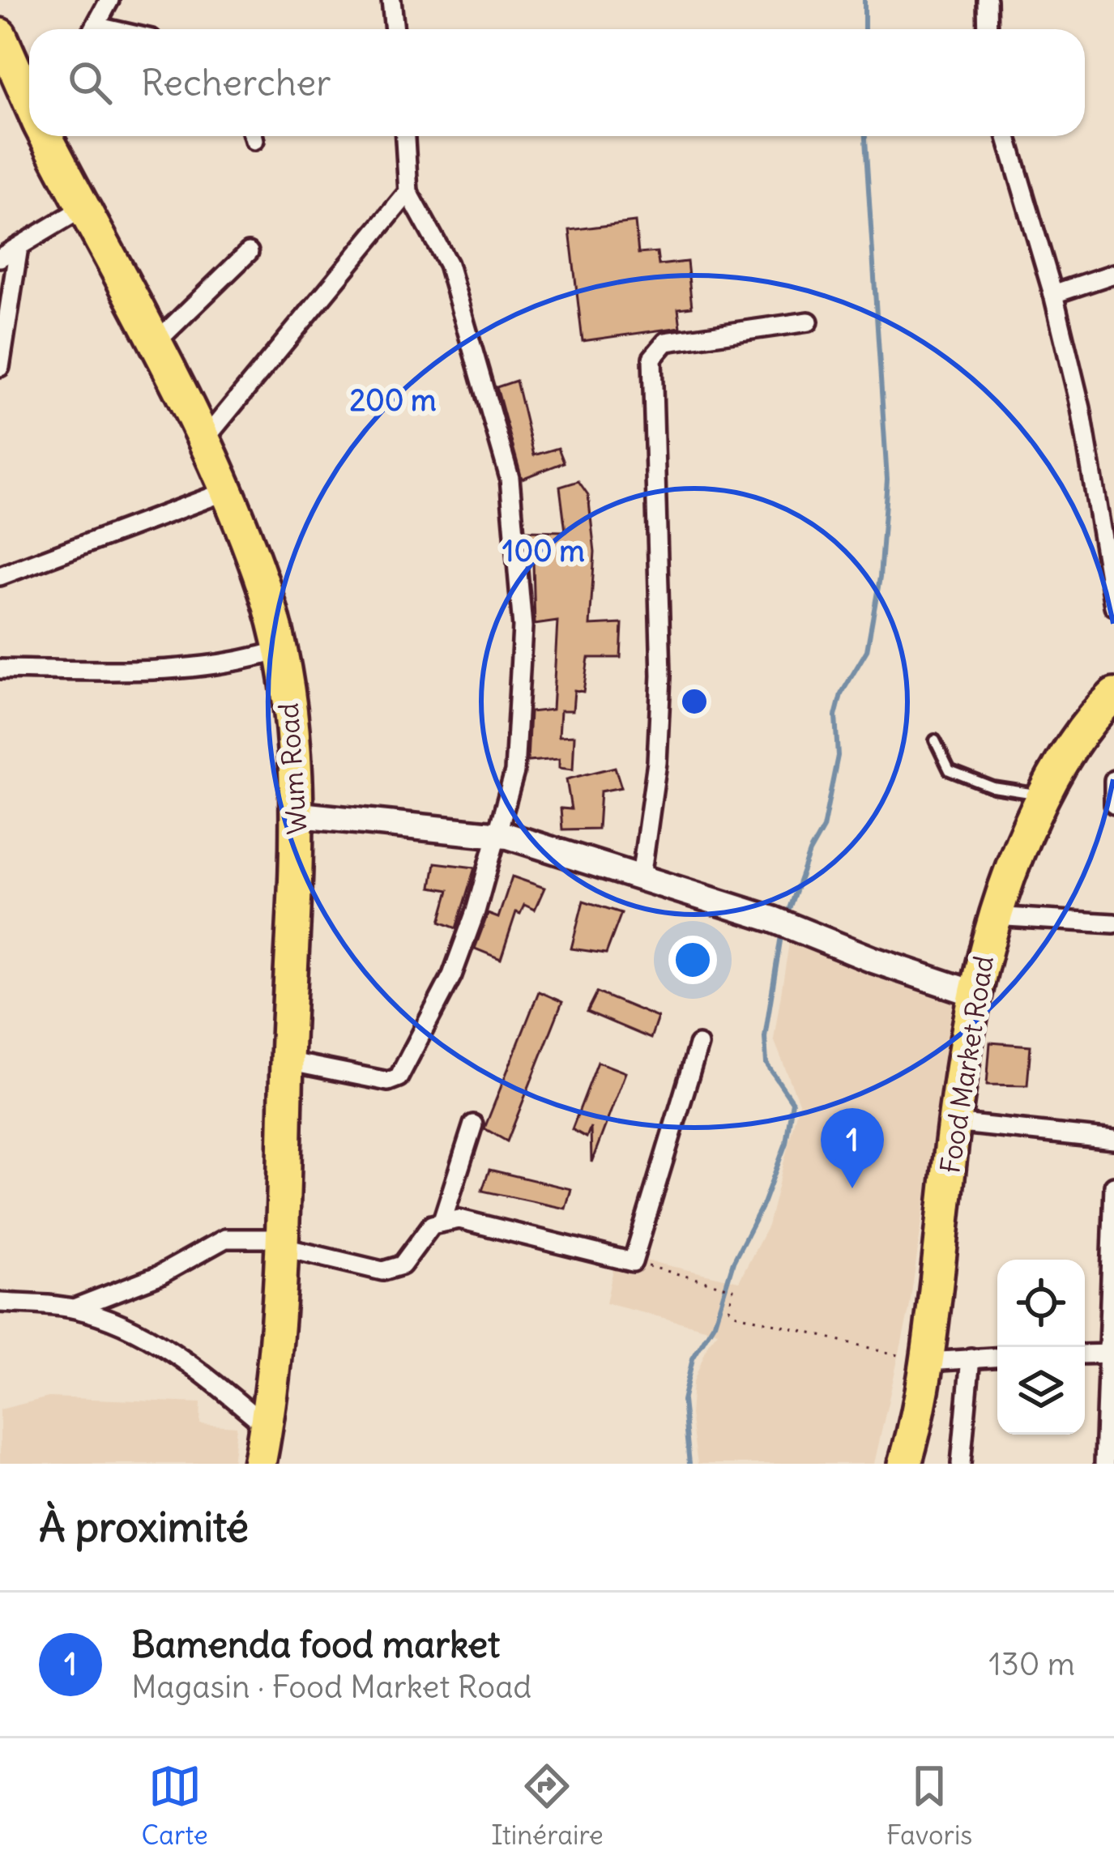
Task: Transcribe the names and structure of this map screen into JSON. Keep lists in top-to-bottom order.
{
  "streets": {
    "highway": ["Wum Road", "Food Market Road"]
  },
  "page": {
    "search": "Rechercher",
    "pins": "1",
    "heading": "À proximité",
    "list": [
      {
        "mark": "1",
        "name": "Bamenda food market",
        "note": "Magasin · Food Market Road",
        "value": "130 m"
      }
    ],
    "nav": ["Carte", "Itinéraire", "Favoris"]
  },
  "rings": ["200 m", "100 m"]
}
